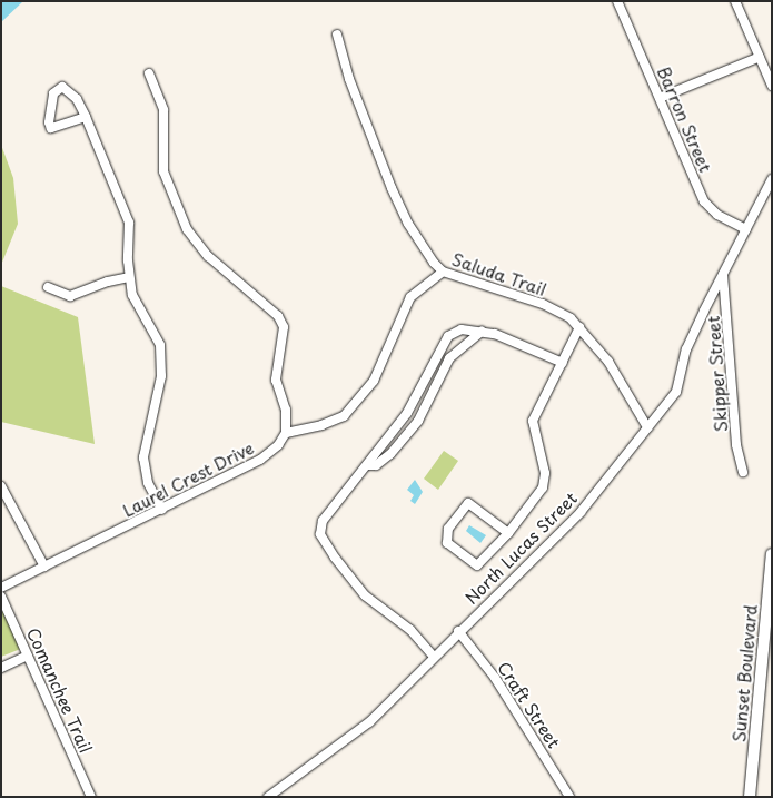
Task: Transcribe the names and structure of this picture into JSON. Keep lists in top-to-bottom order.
{
  "streets": {
    "main road": ["Sunset Boulevard"],
    "street": [
      "Barron Street",
      "Saluda Trail",
      "Skipper Street",
      "Laurel Crest Drive",
      "North Lucas Street",
      "Comanchee Trail",
      "Craft Street"
    ]
  },
  "crossings": [
    ["Barron Street", "North Lucas Street"],
    ["Saluda Trail", "North Lucas Street"],
    ["Skipper Street", "North Lucas Street"],
    ["North Lucas Street", "Craft Street"]
  ]
}
